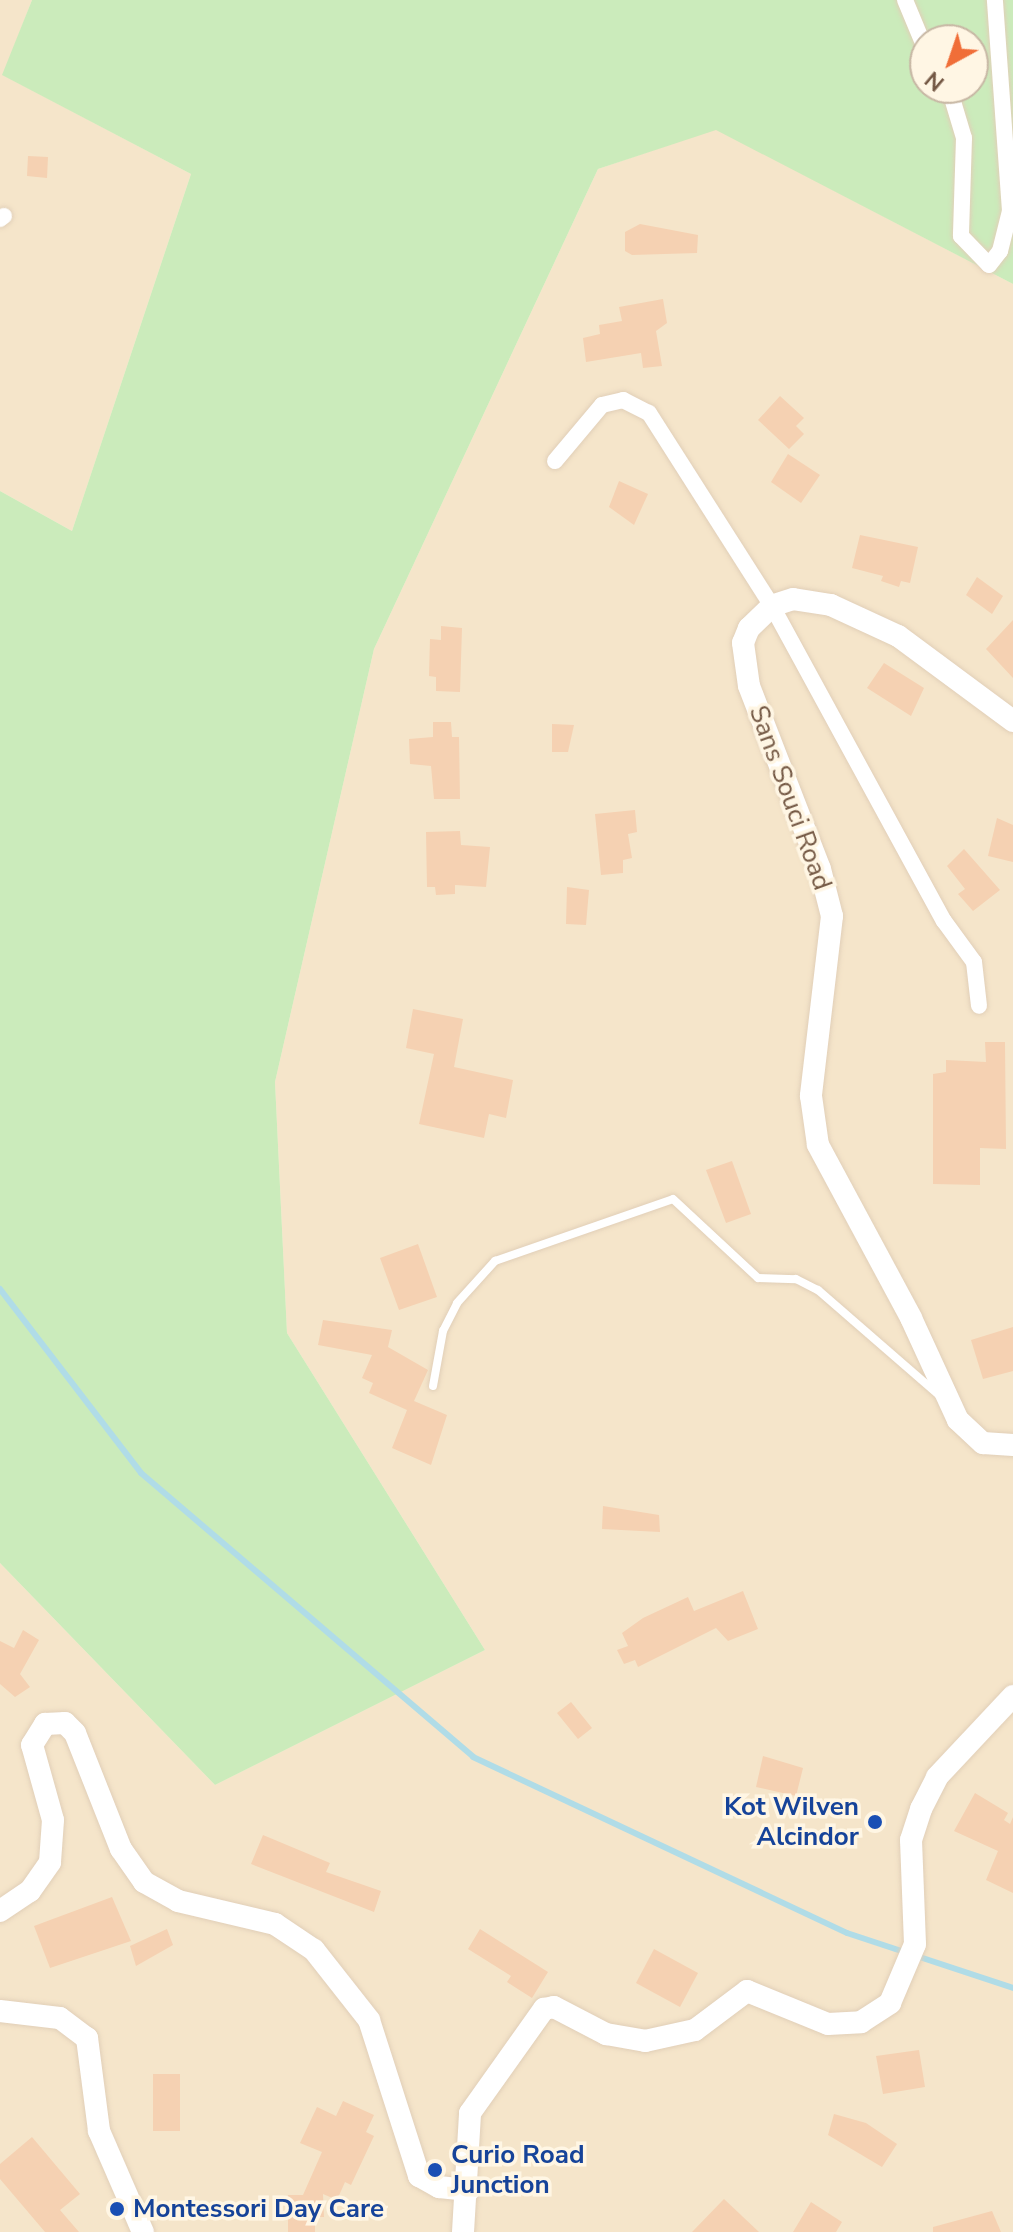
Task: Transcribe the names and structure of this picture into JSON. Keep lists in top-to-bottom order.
{
  "streets": {
    "main road": ["Sans Souci Road"]
  },
  "places": ["Kot Wilven Alcindor", "Curio Road Junction", "Montessori Day Care"],
  "north": "bottom left"
}
